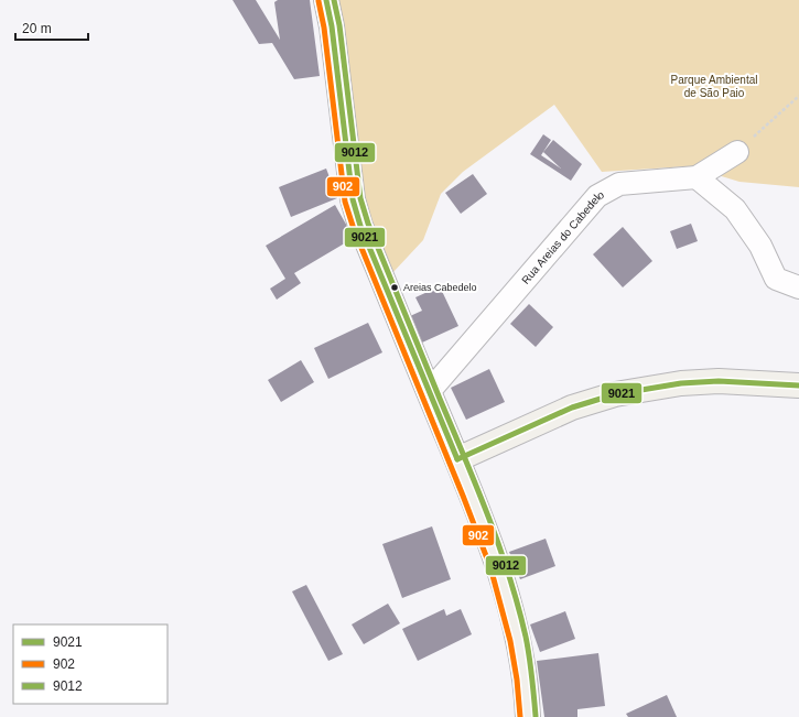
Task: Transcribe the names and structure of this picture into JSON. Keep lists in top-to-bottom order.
{
  "streets": {
    "street": ["Rua Areias do Cabedelo"]
  },
  "parks": ["Parque Ambiental de São Paio"],
  "places": ["Areias Cabedelo"],
  "lines": ["transit line 9021", "transit line 9012", "transit line 902"],
  "legend": ["9021", "902", "9012"],
  "scale_bar": "20 m"
}
